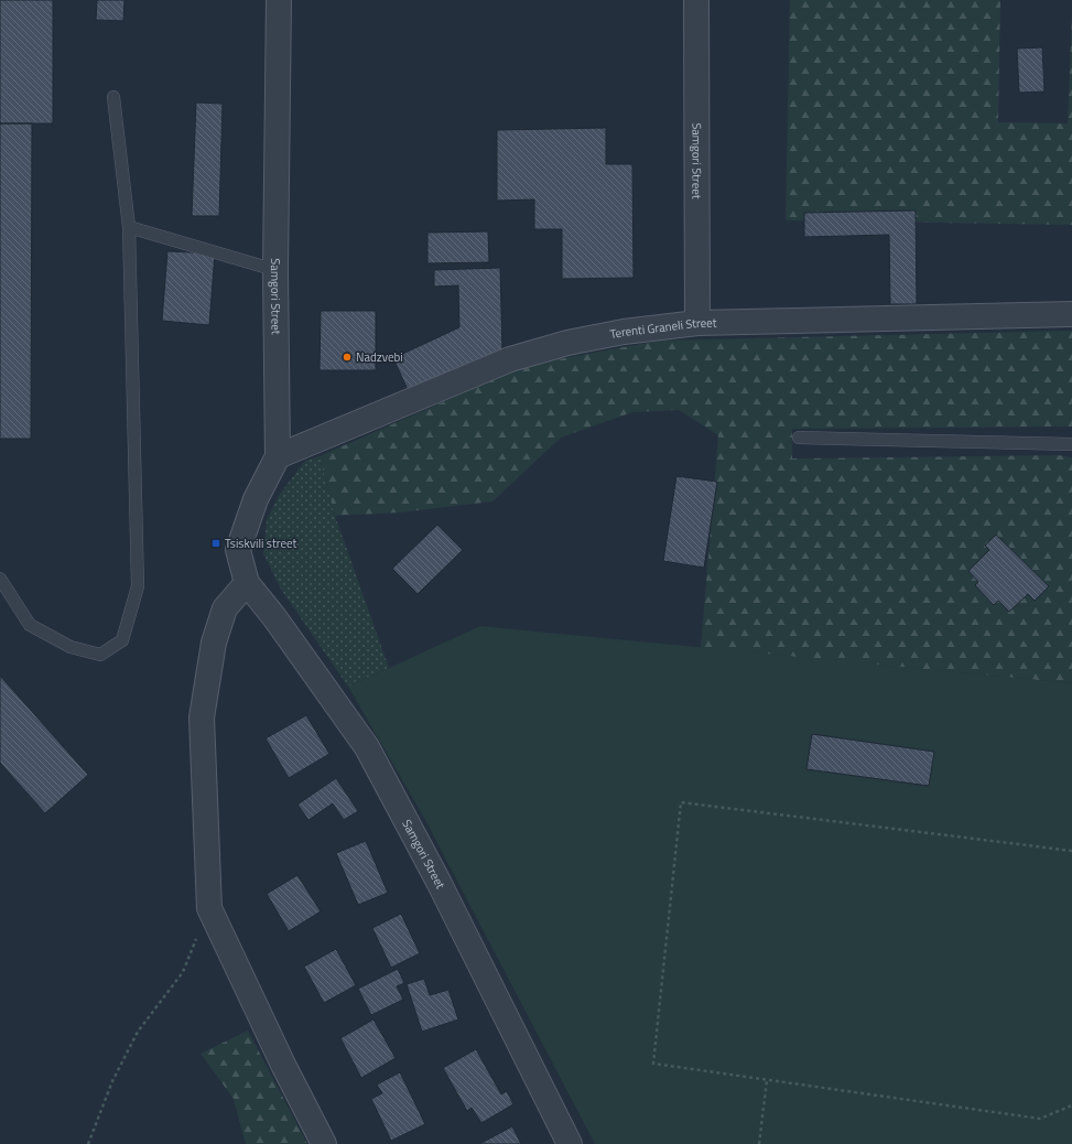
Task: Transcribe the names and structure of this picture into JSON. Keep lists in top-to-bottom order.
{
  "streets": {
    "street": ["Samgori Street", "Terenti Graneli Street"]
  },
  "crossings": [
    ["Samgori Street", "Terenti Graneli Street"]
  ],
  "places": {
    "other": ["Nadzvebi"],
    "transit": ["Tsiskvili street"]
  }
}
